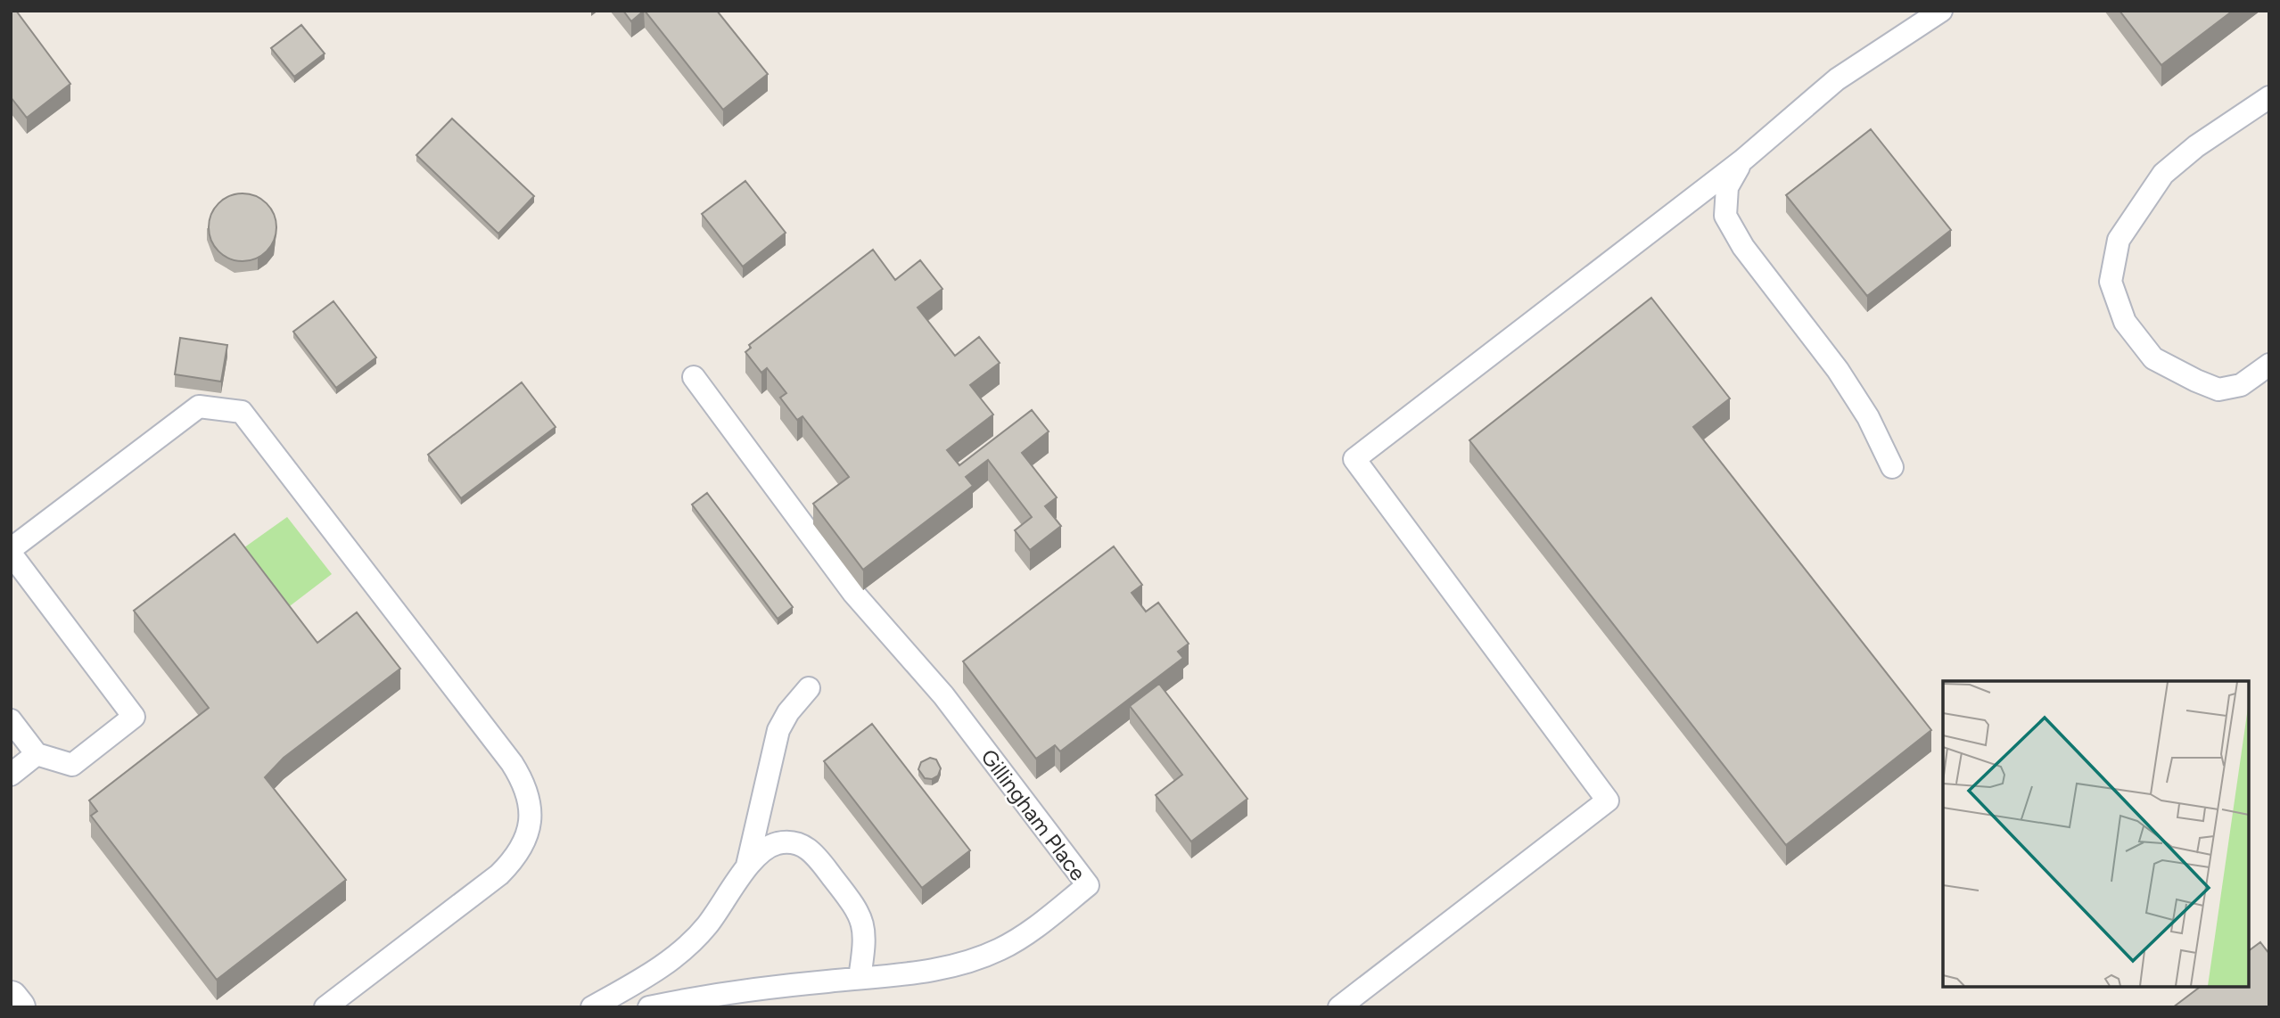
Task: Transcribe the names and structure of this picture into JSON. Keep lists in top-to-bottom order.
{
  "streets": {
    "lane": ["Gillingham Place"]
  }
}
